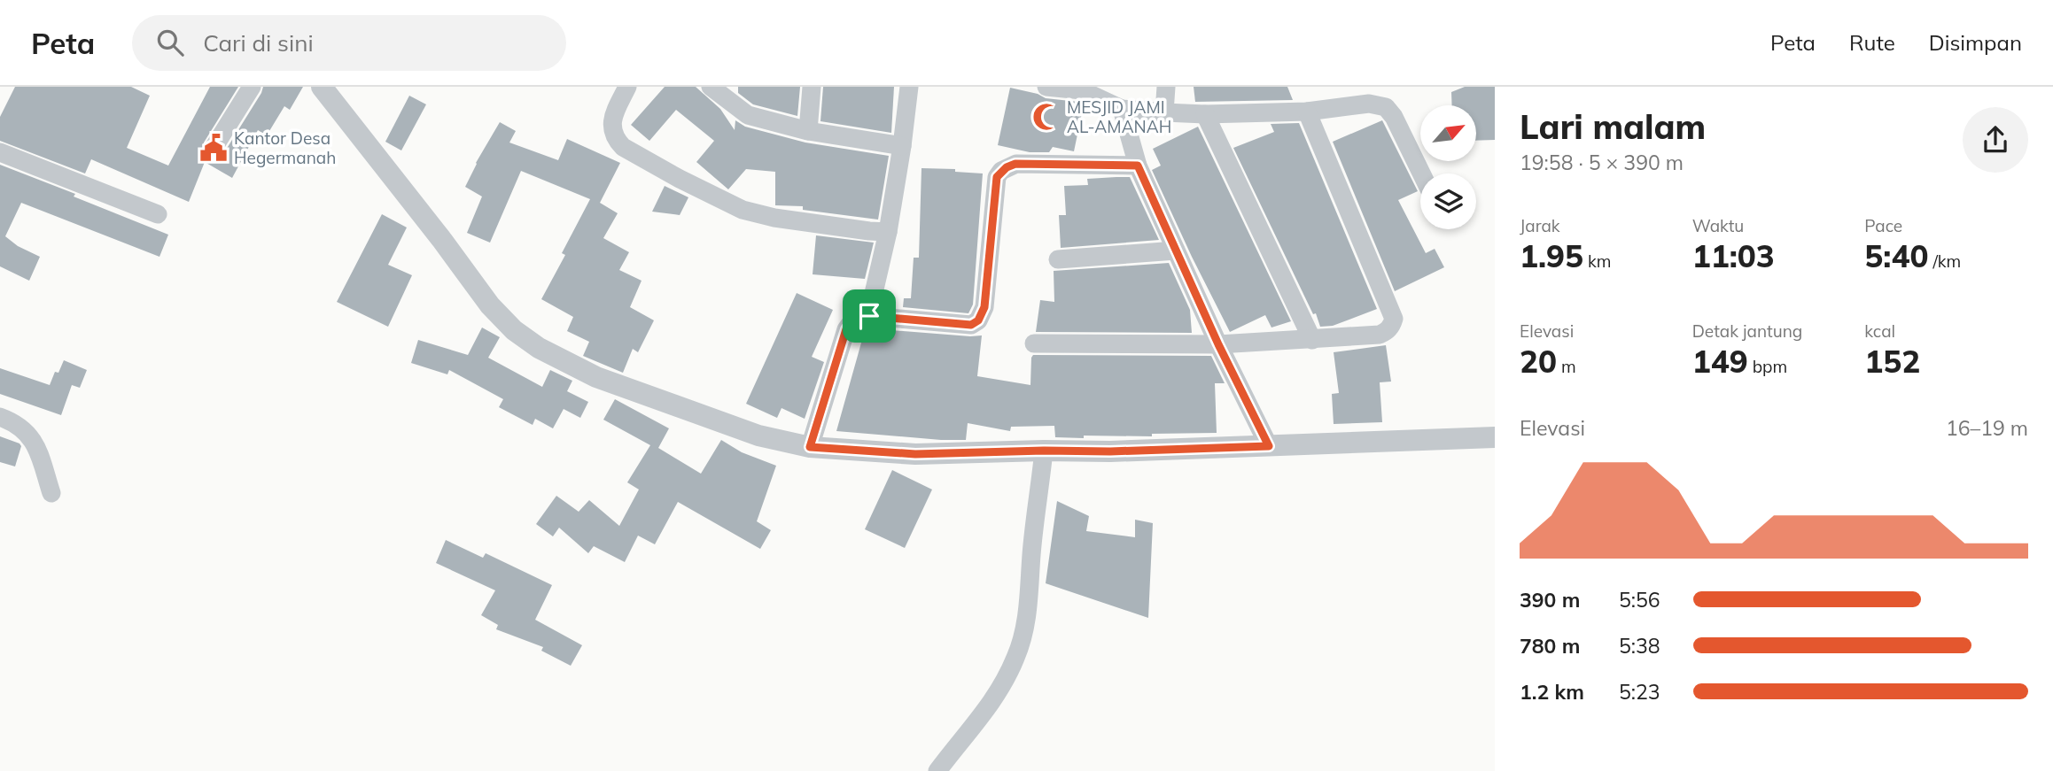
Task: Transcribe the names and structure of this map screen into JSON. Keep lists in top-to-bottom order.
{
  "places": {
    "mosque": ["MESJID JAMI AL-AMANAH"],
    "public building": ["Kantor Desa Hegermanah"]
  },
  "north": "top right",
  "page": {
    "header": "Peta",
    "search": "Cari di sini",
    "nav": ["Peta", "Rute", "Disimpan"],
    "heading": ["Lari malam", "19:58 · 5 × 390 m"],
    "stats": [
      ["Jarak", "1.95 km"],
      ["Waktu", "11:03"],
      ["Pace", "5:40 /km"],
      ["Elevasi", "20 m"],
      ["Detak jantung", "149 bpm"],
      ["kcal", "152"]
    ],
    "chart": ["Elevasi", "16–19 m"],
    "list": [
      {
        "name": "390 m",
        "note": "5:56"
      },
      {
        "name": "780 m",
        "note": "5:38"
      },
      {
        "name": "1.2 km",
        "note": "5:23"
      }
    ]
  }
}
